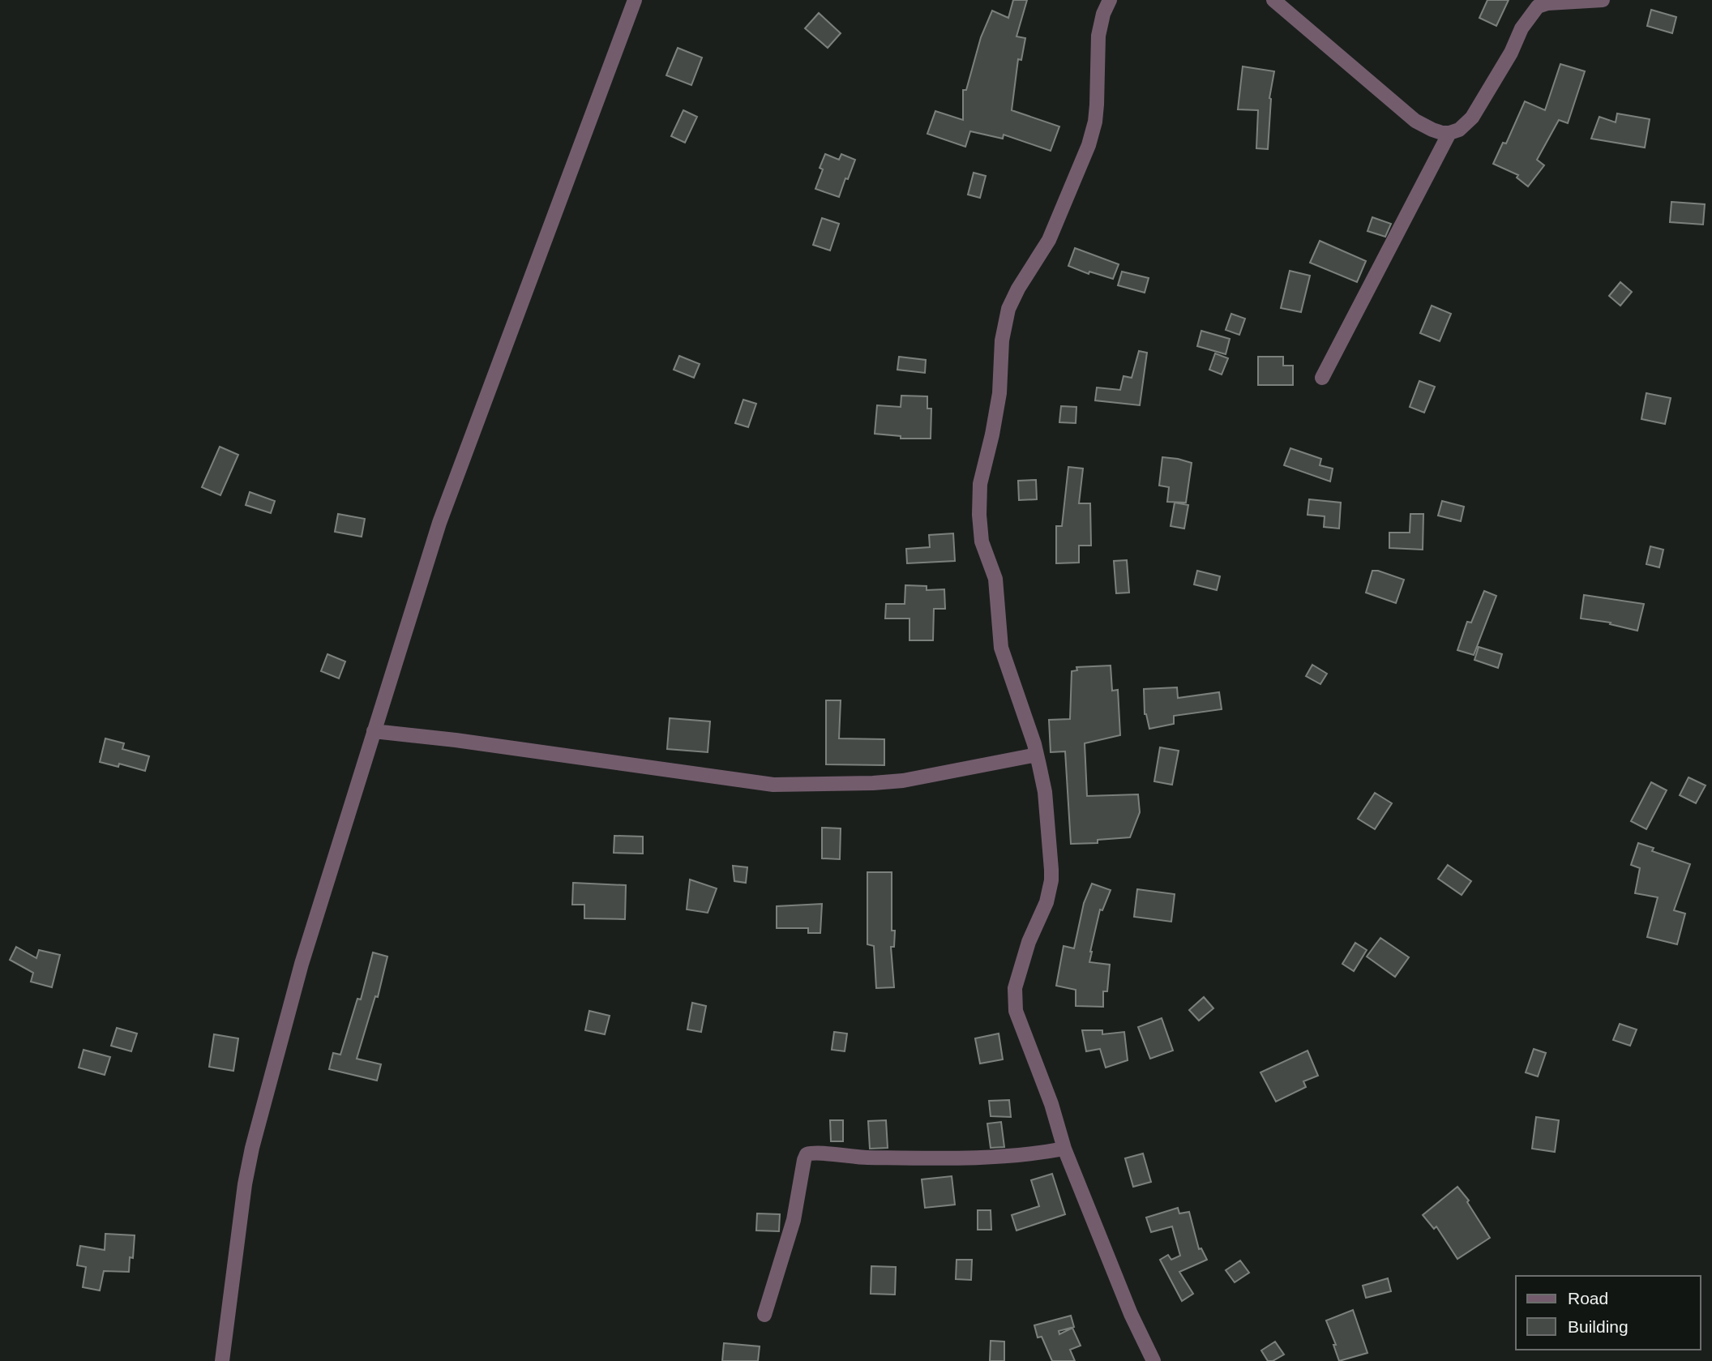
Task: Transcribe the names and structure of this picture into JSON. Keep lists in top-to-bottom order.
{
  "legend": ["Road", "Building"]
}
